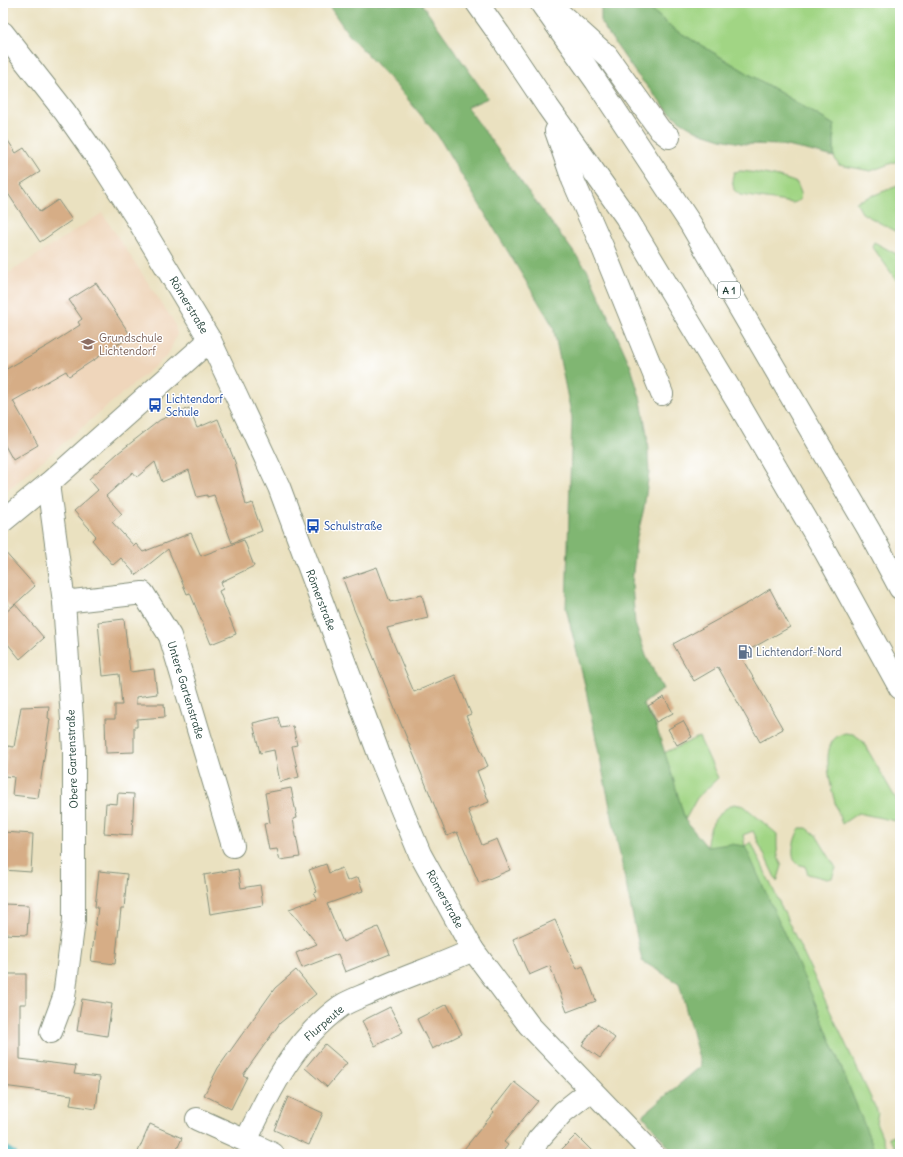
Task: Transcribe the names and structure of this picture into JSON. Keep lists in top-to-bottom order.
{
  "streets": {
    "main road": [
      "A 1",
      "Römerstraße",
      "Untere Gartenstraße",
      "Obere Gartenstraße",
      "Flurpeute"
    ]
  },
  "crossings": [
    ["Römerstraße", "Flurpeute"],
    ["Untere Gartenstraße", "Obere Gartenstraße"]
  ],
  "places": {
    "school or university": ["Grundschule Lichtendorf"],
    "bus stop": ["Lichtendorf Schule", "Schulstraße"],
    "fuel station": ["Lichtendorf-Nord"]
  }
}
